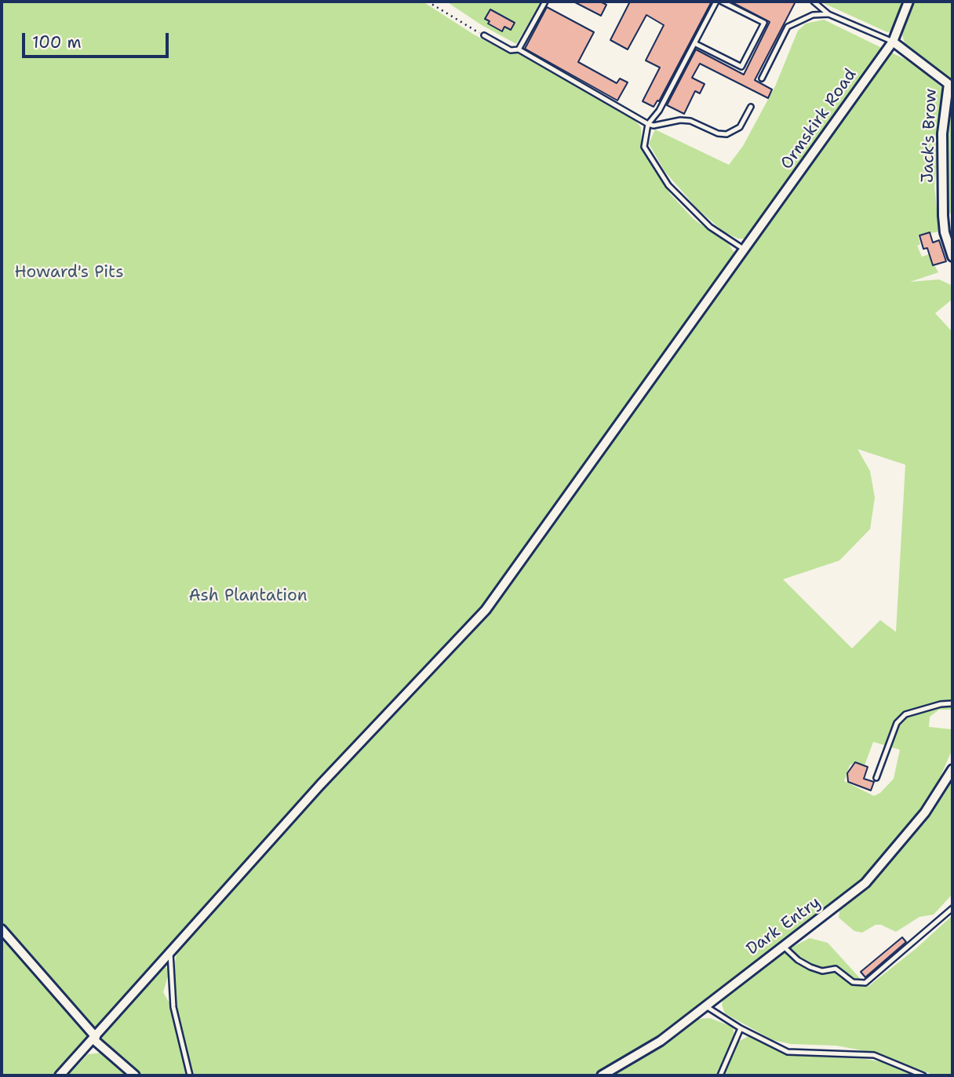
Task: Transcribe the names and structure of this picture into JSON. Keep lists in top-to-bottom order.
{
  "streets": {
    "street": ["Ormskirk Road", "Jack's Brow", "Dark Entry"]
  },
  "crossings": [
    ["Ormskirk Road", "Jack's Brow"]
  ],
  "parks": ["Howard's Pits", "Ash Plantation"],
  "scale_bar": "100 m"
}
